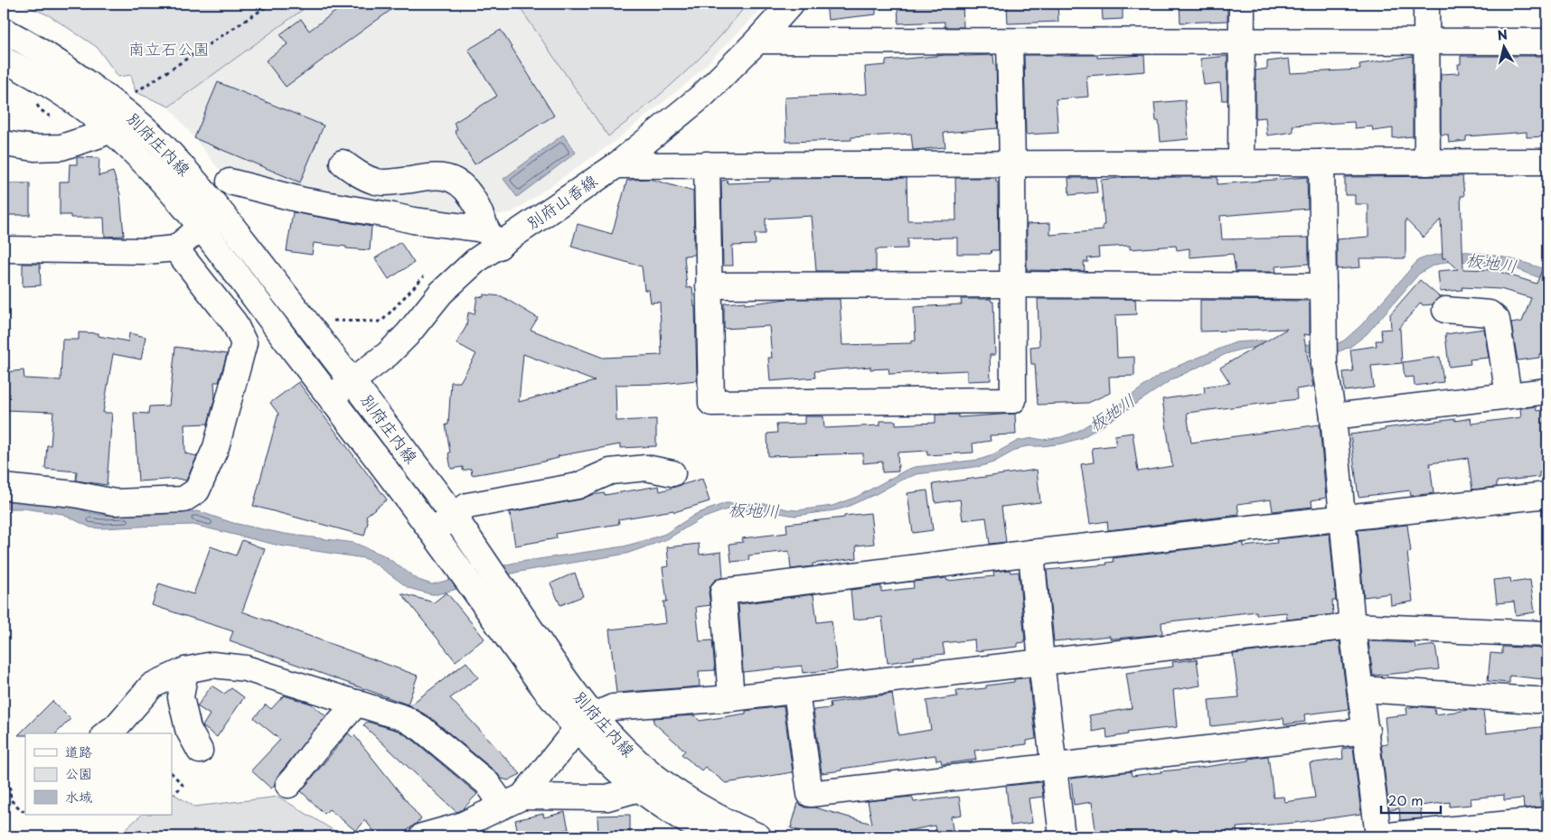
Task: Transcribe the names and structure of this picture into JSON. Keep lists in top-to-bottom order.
{
  "streets": {
    "street": ["別府庄内線", "別府山香線"]
  },
  "crossings": [
    ["別府庄内線", "別府山香線"]
  ],
  "water": ["板地川"],
  "parks": ["南立石公園"],
  "legend": ["道路", "公園", "水域"],
  "scale_bar": "20 m",
  "north": "top"
}
